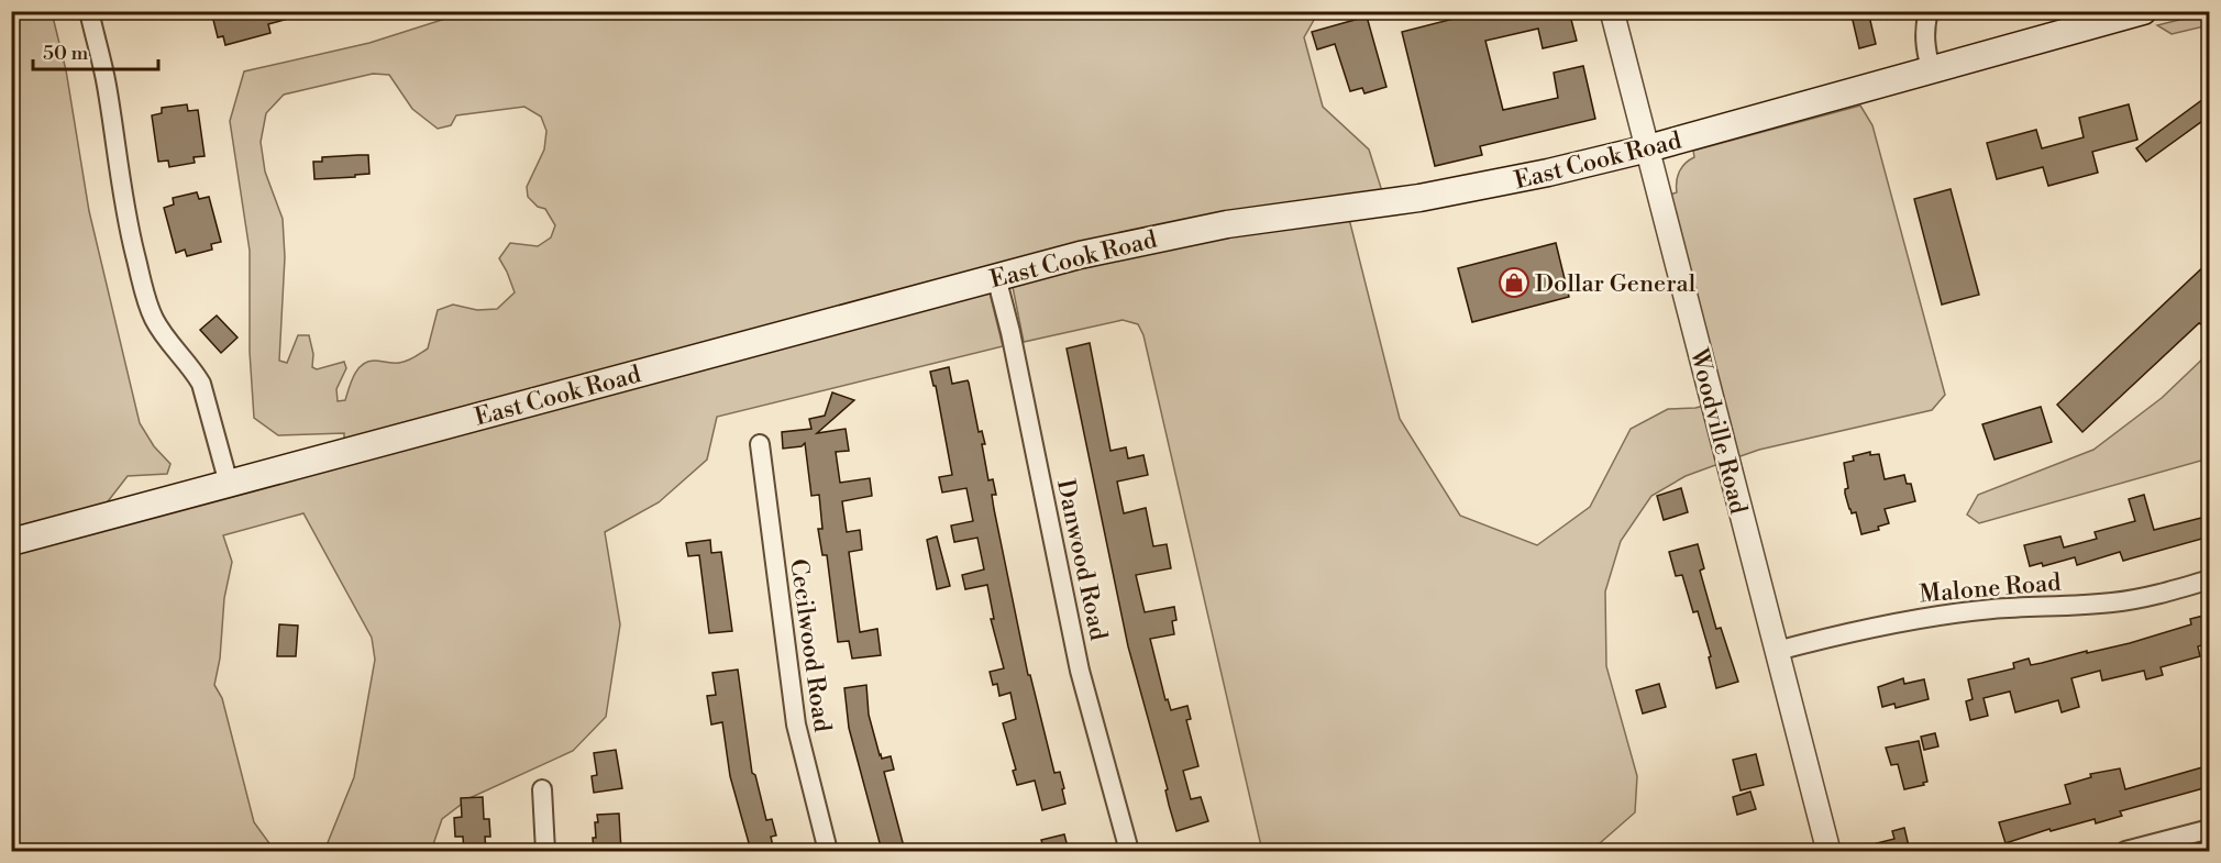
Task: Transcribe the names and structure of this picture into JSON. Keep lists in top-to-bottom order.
{
  "streets": {
    "main road": ["East Cook Road"],
    "street": [
      "Woodville Road",
      "Danwood Road",
      "Malone Road",
      "Cecilwood Road"
    ]
  },
  "crossings": [
    ["East Cook Road", "Woodville Road"],
    ["East Cook Road", "Danwood Road"],
    ["Woodville Road", "Malone Road"]
  ],
  "places": {
    "shop": ["Dollar General"]
  },
  "scale_bar": "50 m"
}
